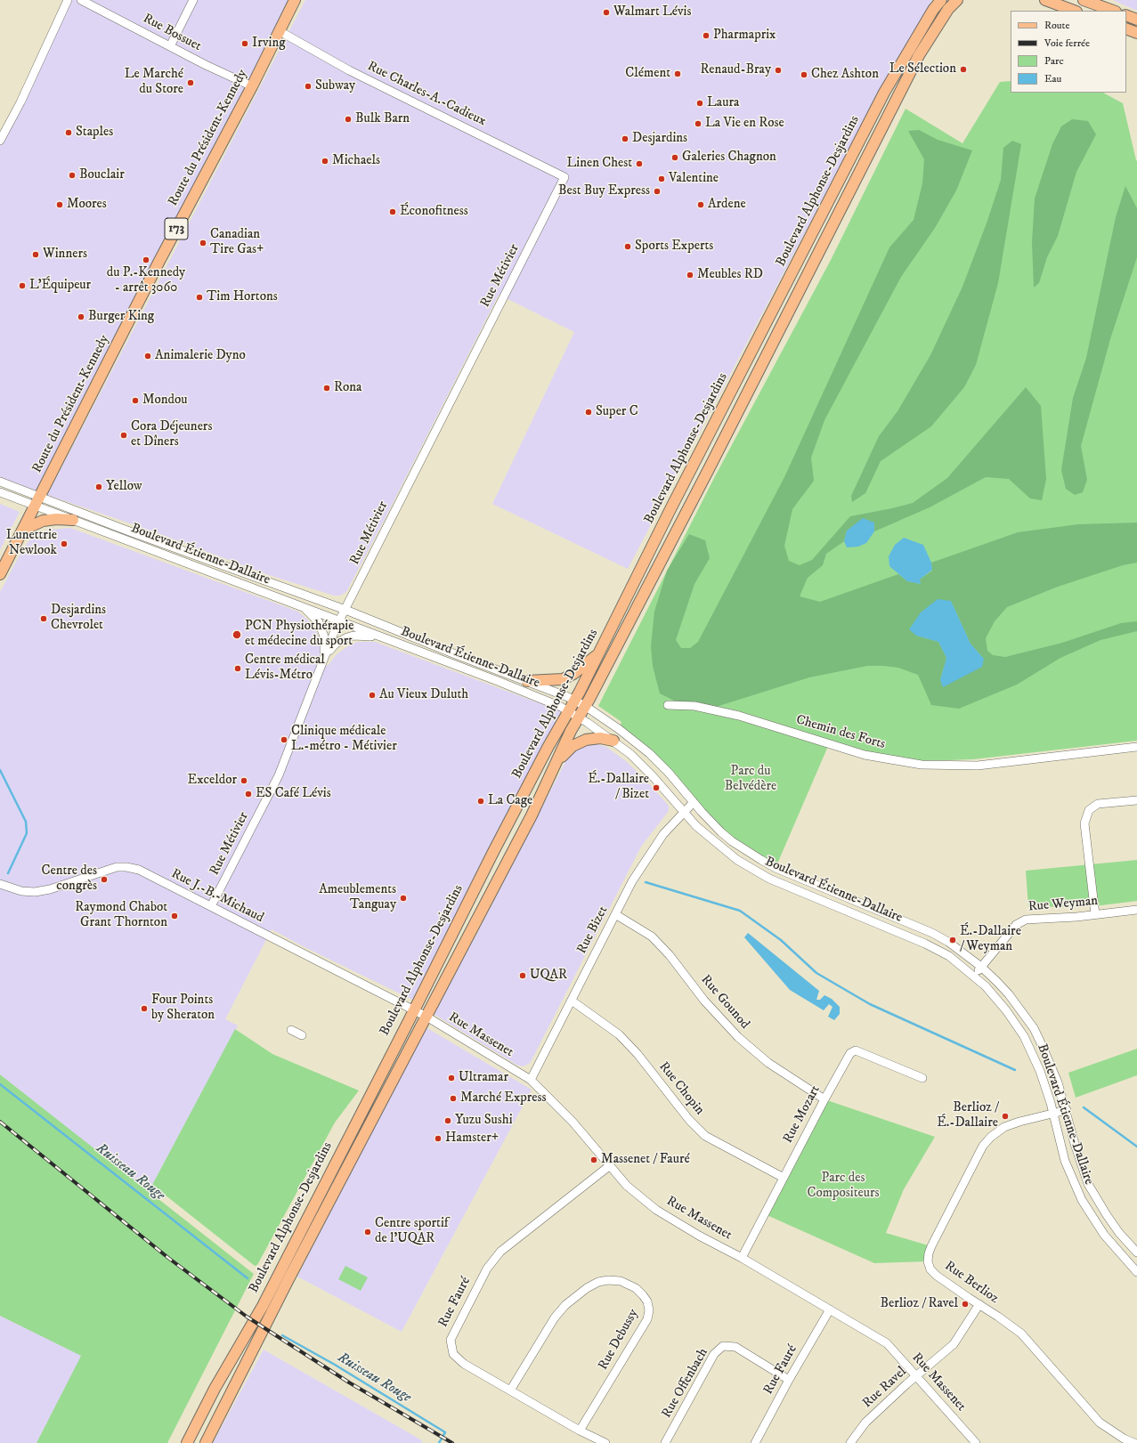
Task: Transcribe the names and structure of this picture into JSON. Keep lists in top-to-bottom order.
{
  "streets": {
    "main road": ["Route du Président-Kennedy", "Boulevard Alphonse-Desjardins", "173"],
    "street": [
      "Rue Bossuet",
      "Rue Charles-A.-Cadieux",
      "Rue Métivier",
      "Boulevard Étienne-Dallaire",
      "Chemin des Forts",
      "Rue J.-B.-Michaud",
      "Rue Weyman",
      "Rue Bizet",
      "Rue Gounod",
      "Rue Massenet",
      "Rue Chopin",
      "Rue Mozart",
      "Rue Berlioz",
      "Rue Fauré",
      "Rue Debussy",
      "Rue Offenbach",
      "Rue Ravel"
    ]
  },
  "crossings": [
    ["Rue Bossuet", "Route du Président-Kennedy"],
    ["Rue Charles-A.-Cadieux", "Route du Président-Kennedy"],
    ["Rue Charles-A.-Cadieux", "Rue Métivier"],
    ["Route du Président-Kennedy", "Boulevard Étienne-Dallaire"],
    ["Boulevard Alphonse-Desjardins", "Boulevard Étienne-Dallaire"],
    ["Boulevard Alphonse-Desjardins", "Rue J.-B.-Michaud"],
    ["Boulevard Alphonse-Desjardins", "Rue Massenet"],
    ["Rue Métivier", "Boulevard Étienne-Dallaire"],
    ["Rue Métivier", "Rue J.-B.-Michaud"],
    ["Boulevard Étienne-Dallaire", "Rue Weyman"],
    ["Boulevard Étienne-Dallaire", "Rue Bizet"],
    ["Boulevard Étienne-Dallaire", "Rue Berlioz"],
    ["Rue J.-B.-Michaud", "Rue Massenet"],
    ["Rue Bizet", "Rue Gounod"],
    ["Rue Bizet", "Rue Massenet"],
    ["Rue Bizet", "Rue Chopin"],
    ["Rue Gounod", "Rue Mozart"],
    ["Rue Massenet", "Rue Mozart"],
    ["Rue Massenet", "Rue Fauré"],
    ["Rue Massenet", "Rue Ravel"],
    ["Rue Chopin", "Rue Mozart"],
    ["Rue Berlioz", "Rue Ravel"],
    ["Rue Fauré", "Rue Debussy"],
    ["Rue Fauré", "Rue Offenbach"]
  ],
  "water": ["Ruisseau Rouge"],
  "parks": ["Parc du Belvédère", "Parc des Compositeurs"],
  "places": [
    "Walmart Lévis",
    "Pharmaprix",
    "Irving",
    "Le Sélection",
    "Renaud-Bray",
    "Clément",
    "Chez Ashton",
    "Le Marché du Store",
    "Subway",
    "Laura",
    "Bulk Barn",
    "La Vie en Rose",
    "Staples",
    "Desjardins",
    "Galeries Chagnon",
    "Michaels",
    "Linen Chest",
    "Bouclair",
    "Valentine",
    "Best Buy Express",
    "Moores",
    "Ardene",
    "Éconofitness",
    "Canadian Tire Gas+",
    "Sports Experts",
    "Winners",
    "du P.-Kennedy - arrêt 3060",
    "Meubles RD",
    "L'Équipeur",
    "Tim Hortons",
    "Burger King",
    "Animalerie Dyno",
    "Rona",
    "Mondou",
    "Super C",
    "Cora Déjeuners et Dîners",
    "Yellow",
    "Lunettrie Newlook",
    "Desjardins Chevrolet",
    "PCN Physiothérapie et médecine du sport",
    "Centre médical Lévis-Métro",
    "Au Vieux Duluth",
    "Clinique médicale L.-métro - Métivier",
    "Exceldor",
    "É.-Dallaire / Bizet",
    "ES Café Lévis",
    "La Cage",
    "Centre des congrès",
    "Ameublements Tanguay",
    "Raymond Chabot Grant Thornton",
    "É.-Dallaire / Weyman",
    "UQAR",
    "Four Points by Sheraton",
    "Ultramar",
    "Marché Express",
    "Berlioz / É.-Dallaire",
    "Yuzu Sushi",
    "Hamster+",
    "Massenet / Fauré",
    "Centre sportif de l'UQAR",
    "Berlioz / Ravel"
  ],
  "legend": [
    "Route",
    "Voie ferrée",
    "Parc",
    "Eau"
  ]
}
